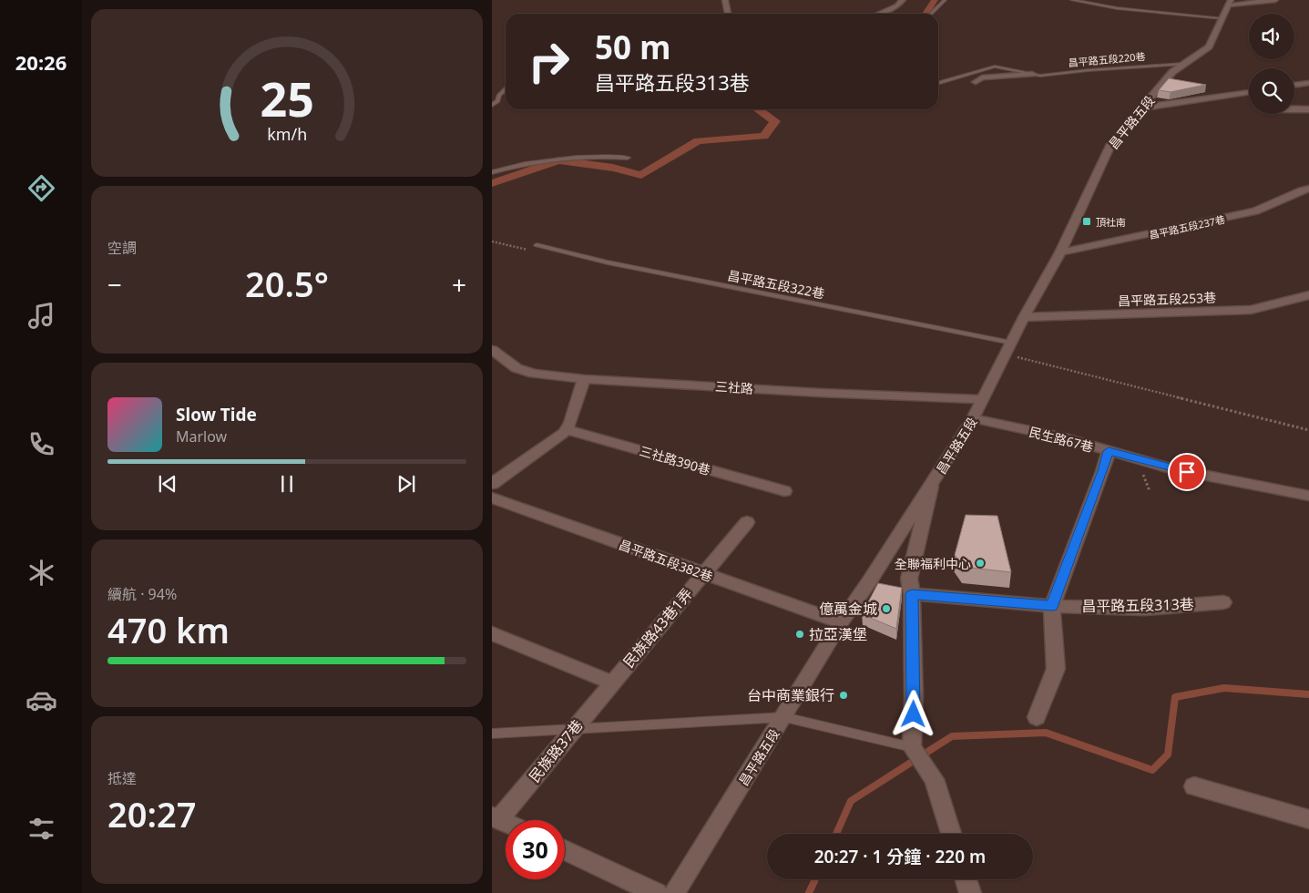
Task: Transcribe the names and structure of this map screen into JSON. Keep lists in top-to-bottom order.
{
  "streets": {
    "street": [
      "昌平路五段220巷",
      "昌平路五段",
      "昌平路五段237巷",
      "昌平路五段253巷",
      "三社路",
      "民生路67巷",
      "三社路390巷",
      "昌平路五段382巷",
      "昌平路五段313巷",
      "民族路43巷1弄",
      "民族路37巷"
    ],
    "lane": ["昌平路五段322巷"]
  },
  "crossings": [
    ["昌平路五段220巷", "昌平路五段"],
    ["昌平路五段", "昌平路五段237巷"],
    ["昌平路五段", "昌平路五段322巷"],
    ["昌平路五段", "昌平路五段253巷"],
    ["昌平路五段", "三社路"],
    ["昌平路五段", "民生路67巷"],
    ["昌平路五段", "昌平路五段382巷"],
    ["昌平路五段382巷", "民族路43巷1弄"],
    ["民族路43巷1弄", "民族路37巷"]
  ],
  "places": {
    "transit": ["頂社南"],
    "other": [
      "全聯福利中心",
      "億萬金城",
      "拉亞漢堡",
      "台中商業銀行"
    ]
  },
  "page": {
    "tabs": "20:26",
    "turn": ["50 m", "昌平路五段313巷"],
    "tile": [
      "空調",
      ["續航 · 94%", "470 km"],
      ["抵達", "20:27"]
    ],
    "heat": ["−", "20.5°", "+"],
    "song": ["Slow Tide", "Marlow"],
    "limit": "30",
    "trip": "20:27 · 1 分鐘 · 220 m",
    "gauge": ["25", "km/h"]
  }
}
